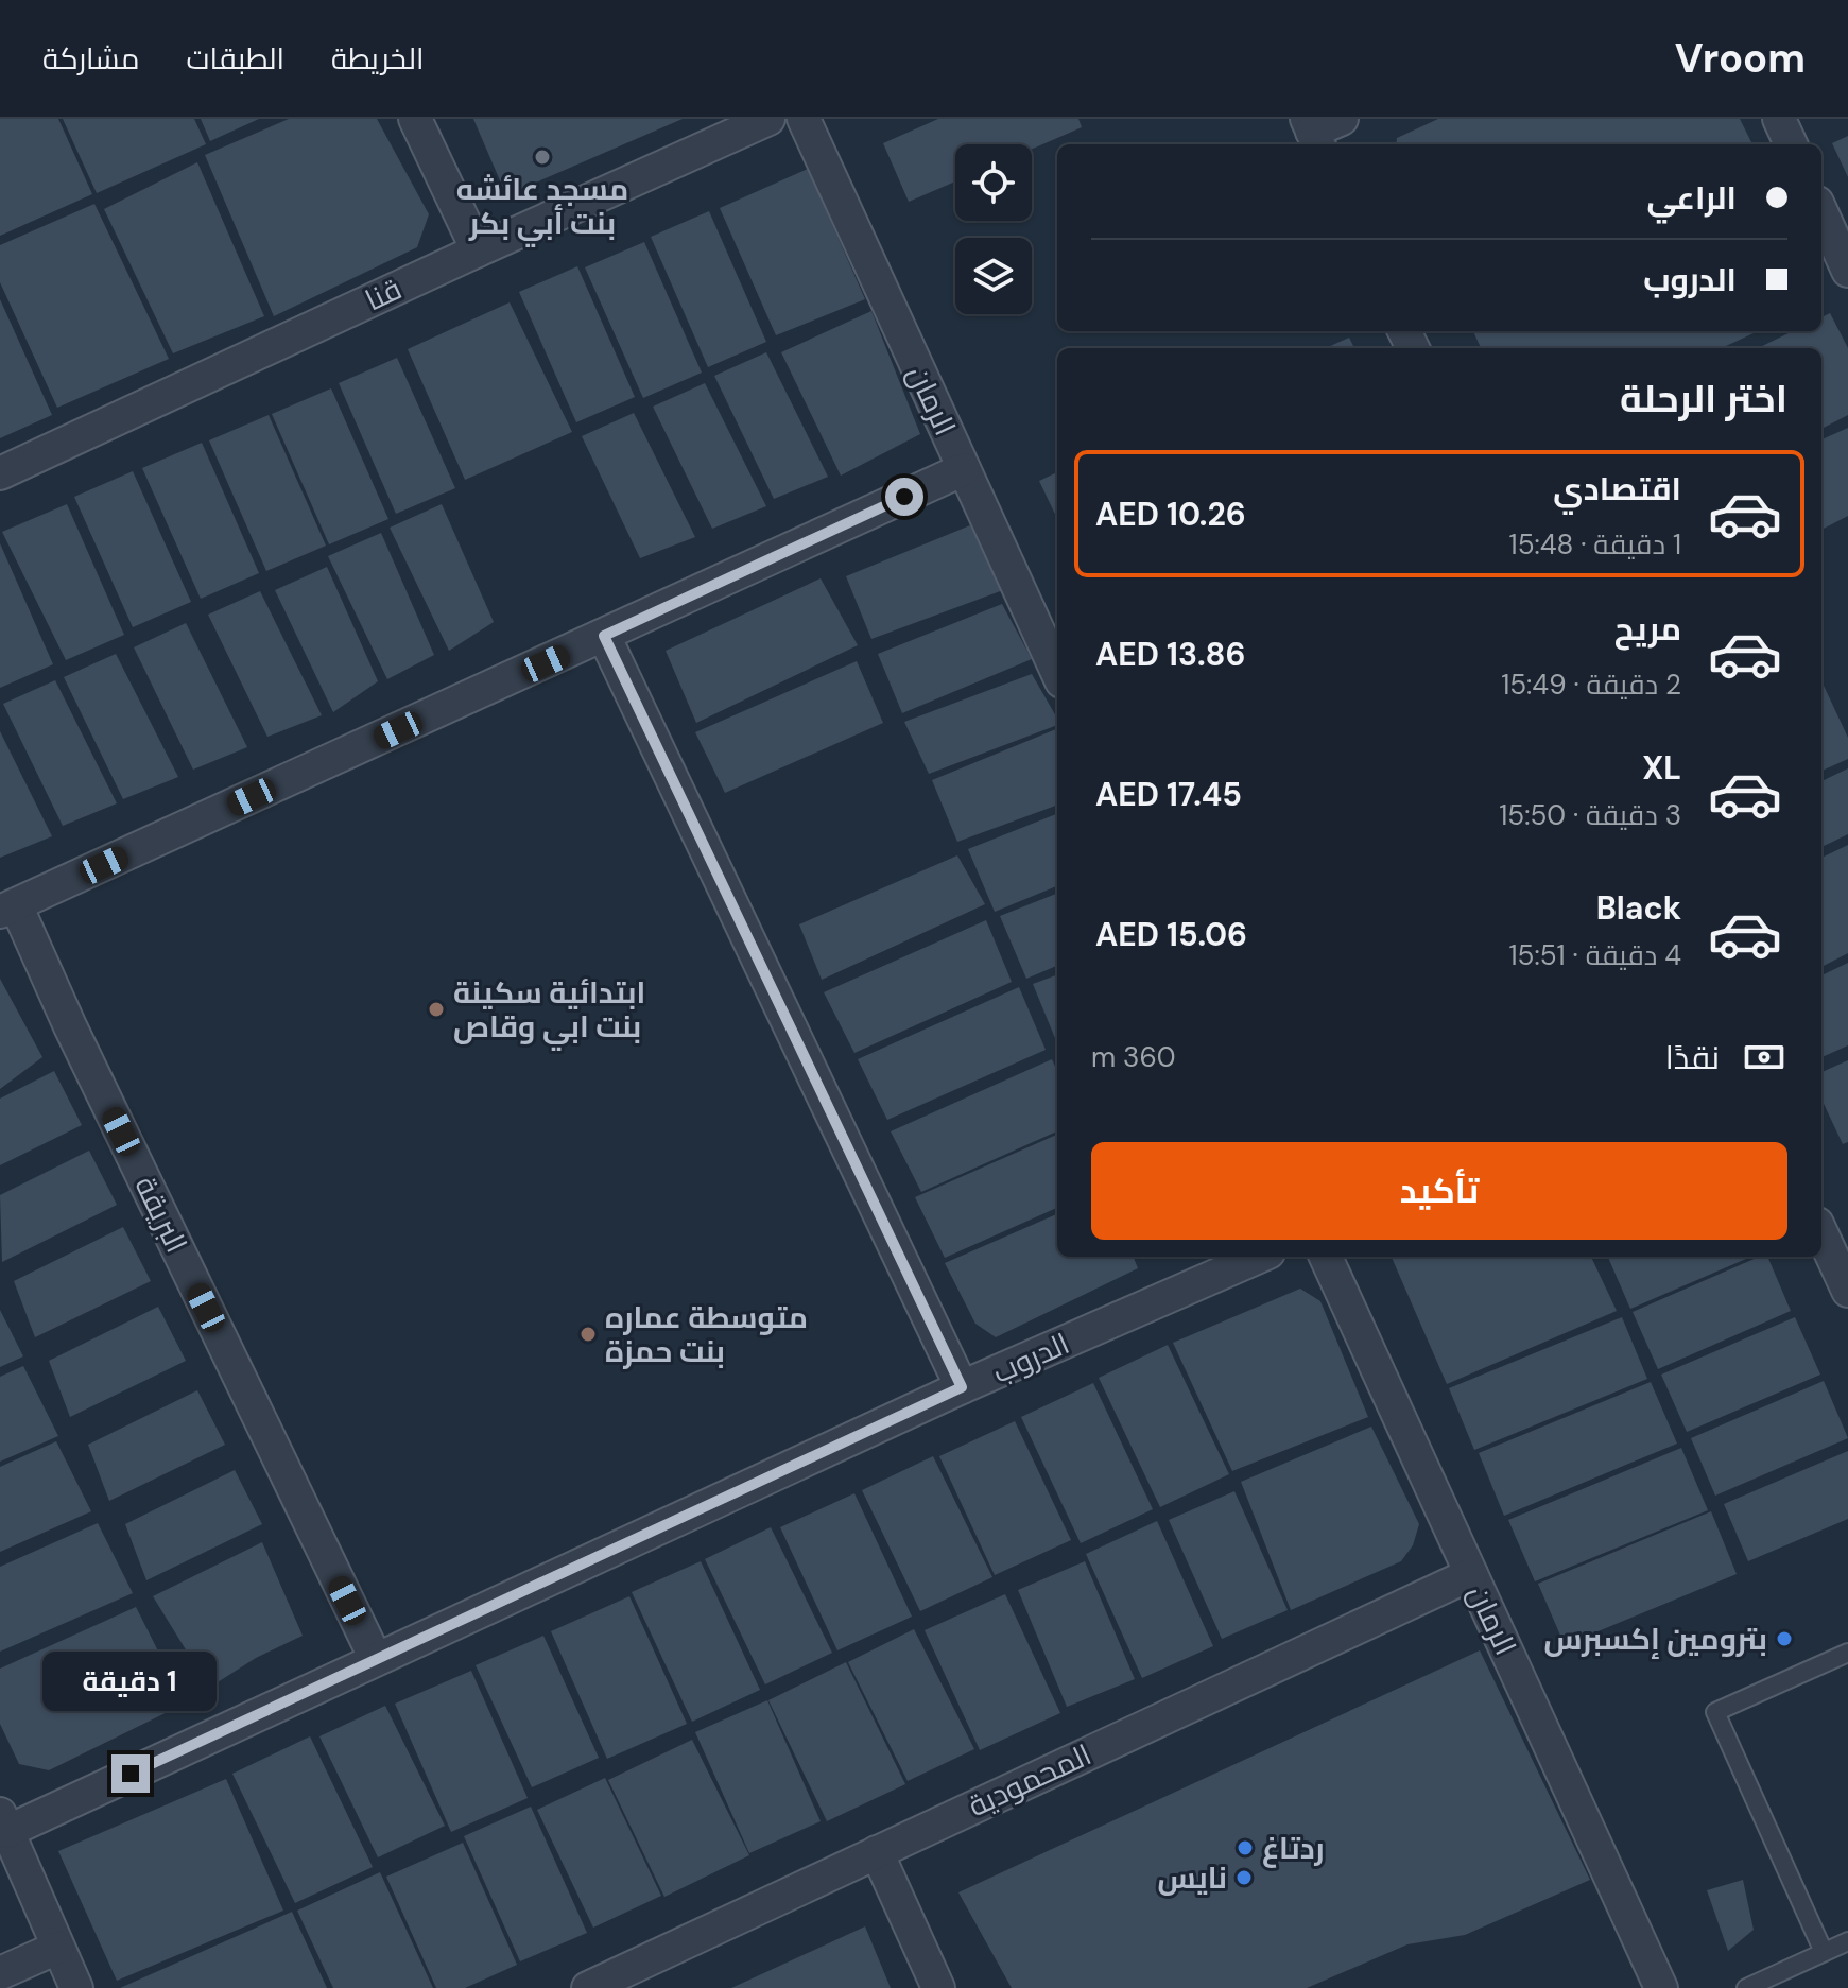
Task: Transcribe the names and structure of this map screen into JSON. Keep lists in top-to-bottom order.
{
  "streets": {
    "street": [
      "قنا",
      "الرمان",
      "البريقة",
      "الدروب",
      "المحمودية"
    ]
  },
  "crossings": [
    ["الرمان", "المحمودية"],
    ["البريقة", "الدروب"]
  ],
  "places": [
    "مسجد عائشه بنت أبي بكر",
    "ابتدائية سكينة بنت ابي وقاص",
    "متوسطة عماره بنت حمزة",
    "بترومين إكسبرس",
    "ردتاغ",
    "نايس"
  ],
  "page": {
    "header": "Vroom",
    "nav": ["الخريطة", "الطبقات", "مشاركة"],
    "banner": ["الراعي", "الدروب"],
    "heading": "اختر الرحلة",
    "list": [
      {
        "name": "اقتصادي",
        "note": "1 دقيقة · 15:48",
        "value": "AED 10.26"
      },
      {
        "name": "مريح",
        "note": "2 دقيقة · 15:49",
        "value": "AED 13.86"
      },
      {
        "name": "XL",
        "note": "3 دقيقة · 15:50",
        "value": "AED 17.45"
      },
      {
        "name": "Black",
        "note": "4 دقيقة · 15:51",
        "value": "AED 15.06"
      }
    ],
    "pay": ["نقدًا", "360 m"],
    "buttons": "تأكيد",
    "bubble": "1 دقيقة"
  }
}
